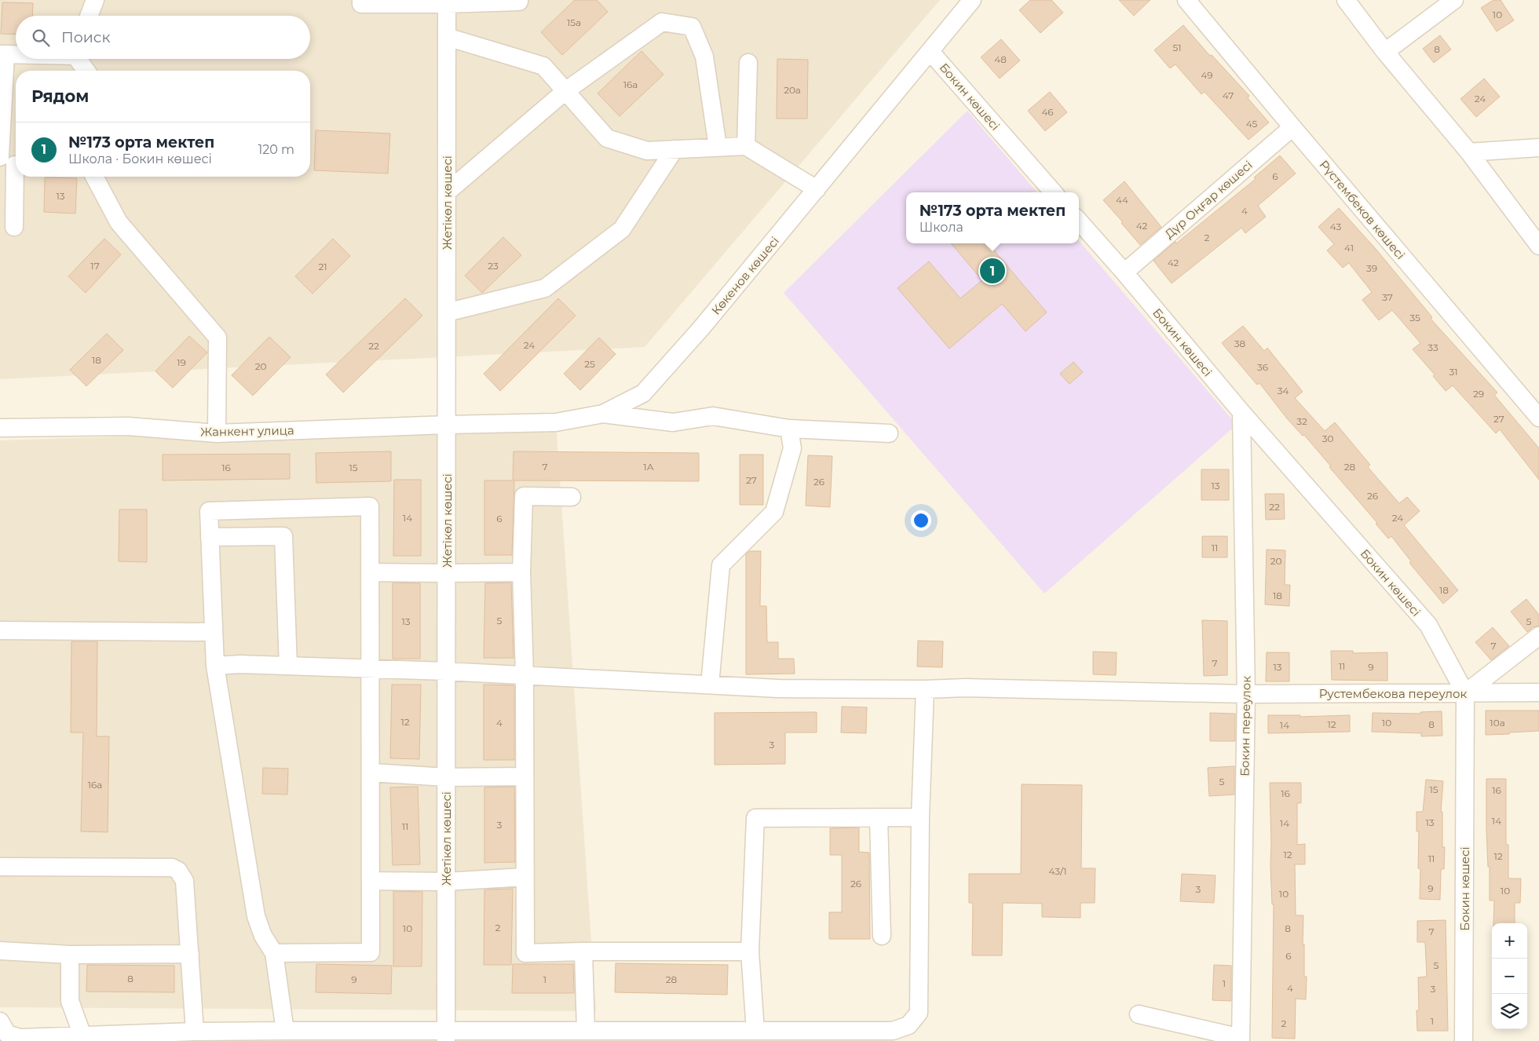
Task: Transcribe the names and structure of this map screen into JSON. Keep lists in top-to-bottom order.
{
  "streets": {
    "street": [
      "Бокин көшесі",
      "Дүр Оңғар көшесі",
      "Жетікөл көшесі",
      "Рүстембеков көшесі",
      "Көкенов көшесі",
      "Жанкент улица",
      "Рустембекова переулок",
      "Бокин переулок"
    ]
  },
  "crossings": [
    ["Бокин көшесі", "Дүр Оңғар көшесі"],
    ["Бокин көшесі", "Көкенов көшесі"],
    ["Бокин көшесі", "Рустембекова переулок"],
    ["Бокин көшесі", "Бокин переулок"],
    ["Дүр Оңғар көшесі", "Рүстембеков көшесі"],
    ["Жетікөл көшесі", "Көкенов көшесі"],
    ["Жетікөл көшесі", "Жанкент улица"],
    ["Жетікөл көшесі", "Рустембекова переулок"],
    ["Көкенов көшесі", "Жанкент улица"],
    ["Рустембекова переулок", "Бокин переулок"]
  ],
  "house_numbers": [
    "10",
    "15а",
    "51",
    "8",
    "48",
    "49",
    "16а",
    "20а",
    "47",
    "24",
    "46",
    "45",
    "6",
    "13",
    "44",
    "4",
    "42",
    "43",
    "2",
    "41",
    "42",
    "17",
    "23",
    "21",
    "39",
    "37",
    "35",
    "38",
    "24",
    "22",
    "33",
    "18",
    "19",
    "25",
    "20",
    "36",
    "31",
    "34",
    "29",
    "27",
    "32",
    "30",
    "7",
    "1А",
    "28",
    "16",
    "15",
    "27",
    "26",
    "13",
    "26",
    "22",
    "14",
    "24",
    "6",
    "11",
    "20",
    "18",
    "18",
    "5",
    "13",
    "5",
    "7",
    "7",
    "11",
    "13",
    "9",
    "12",
    "4",
    "10",
    "10а",
    "12",
    "8",
    "14",
    "3",
    "5",
    "16а",
    "15",
    "16",
    "16",
    "14",
    "13",
    "14",
    "3",
    "11",
    "12",
    "12",
    "11",
    "43/1",
    "26",
    "9",
    "3",
    "10",
    "10",
    "2",
    "10",
    "8",
    "7",
    "6",
    "5",
    "8",
    "9",
    "1",
    "28",
    "1",
    "4",
    "3",
    "1",
    "2"
  ],
  "page": {
    "search": "Поиск",
    "heading": "Рядом",
    "list": [
      {
        "mark": "1",
        "name": "№173 орта мектеп",
        "note": "Школа · Бокин көшесі",
        "value": "120 m"
      }
    ],
    "popup": ["№173 орта мектеп", "Школа"],
    "pins": "1",
    "map_buttons": ["+", "−"]
  }
}
